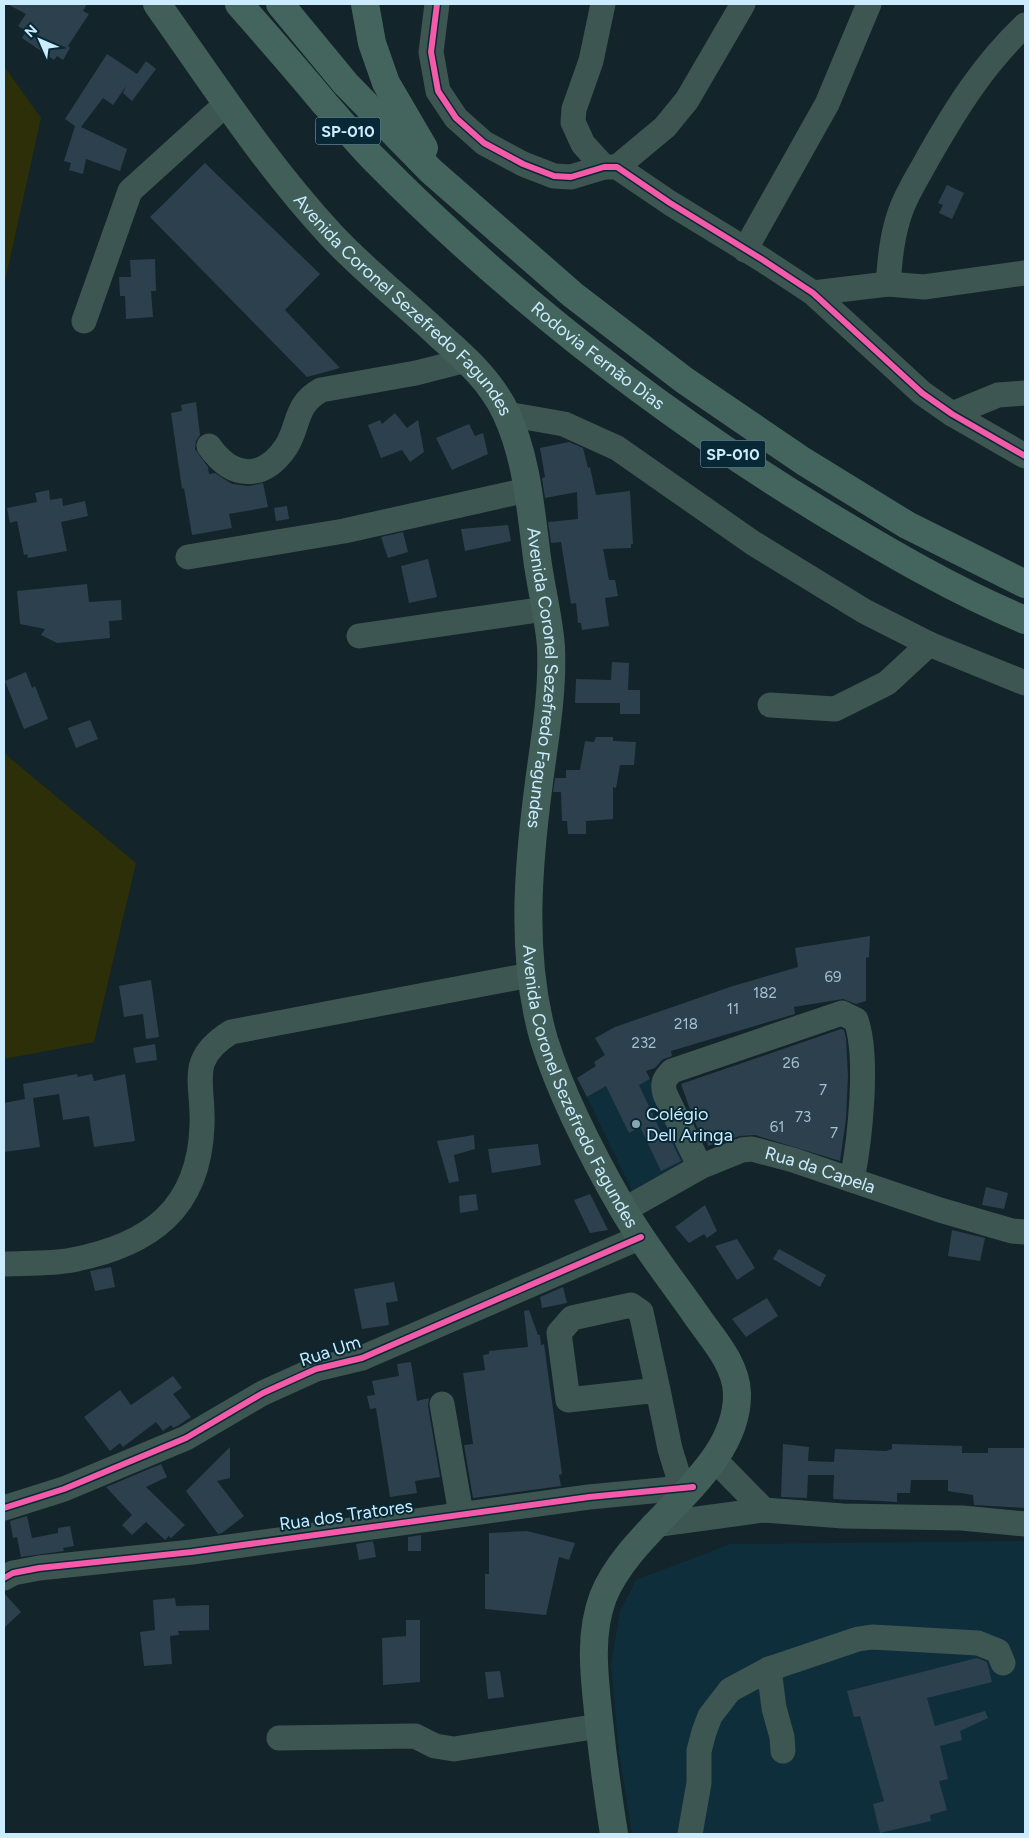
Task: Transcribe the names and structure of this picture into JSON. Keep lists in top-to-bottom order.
{
  "streets": {
    "highway": ["SP-010", "Rodovia Fernão Dias"],
    "main road": ["Avenida Coronel Sezefredo Fagundes"],
    "street": ["Rua da Capela", "Rua Um", "Rua dos Tratores"]
  },
  "crossings": [
    ["Avenida Coronel Sezefredo Fagundes", "Rua da Capela"],
    ["Avenida Coronel Sezefredo Fagundes", "Rua Um"],
    ["Avenida Coronel Sezefredo Fagundes", "Rua dos Tratores"]
  ],
  "places": ["Colégio Dell Aringa"],
  "house_numbers": [
    "69",
    "182",
    "11",
    "218",
    "232",
    "26",
    "7",
    "73",
    "61",
    "7"
  ],
  "north": "top left"
}
